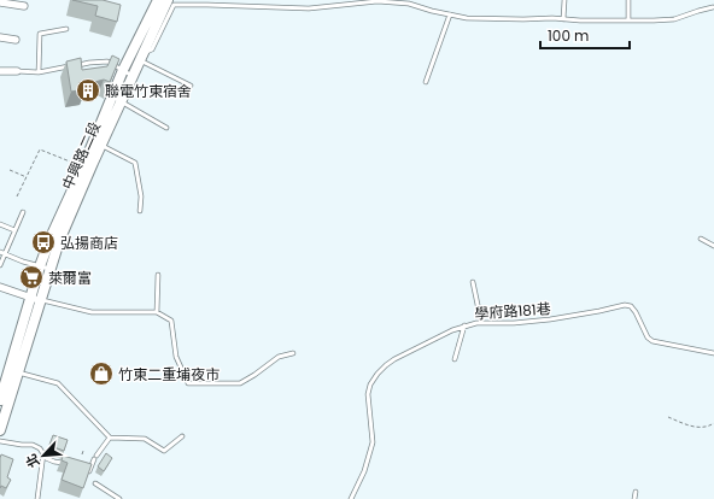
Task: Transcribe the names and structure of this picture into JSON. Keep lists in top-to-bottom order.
{
  "streets": {
    "main road": ["中興路二段"],
    "lane": ["學府路181巷"]
  },
  "places": {
    "building": ["聯電竹東宿舍"],
    "bus stop": ["弘揚商店"],
    "supermarket": ["萊爾富"],
    "shop": ["竹東二重埔夜市"]
  },
  "scale_bar": "100 m",
  "north": "bottom left"
}
